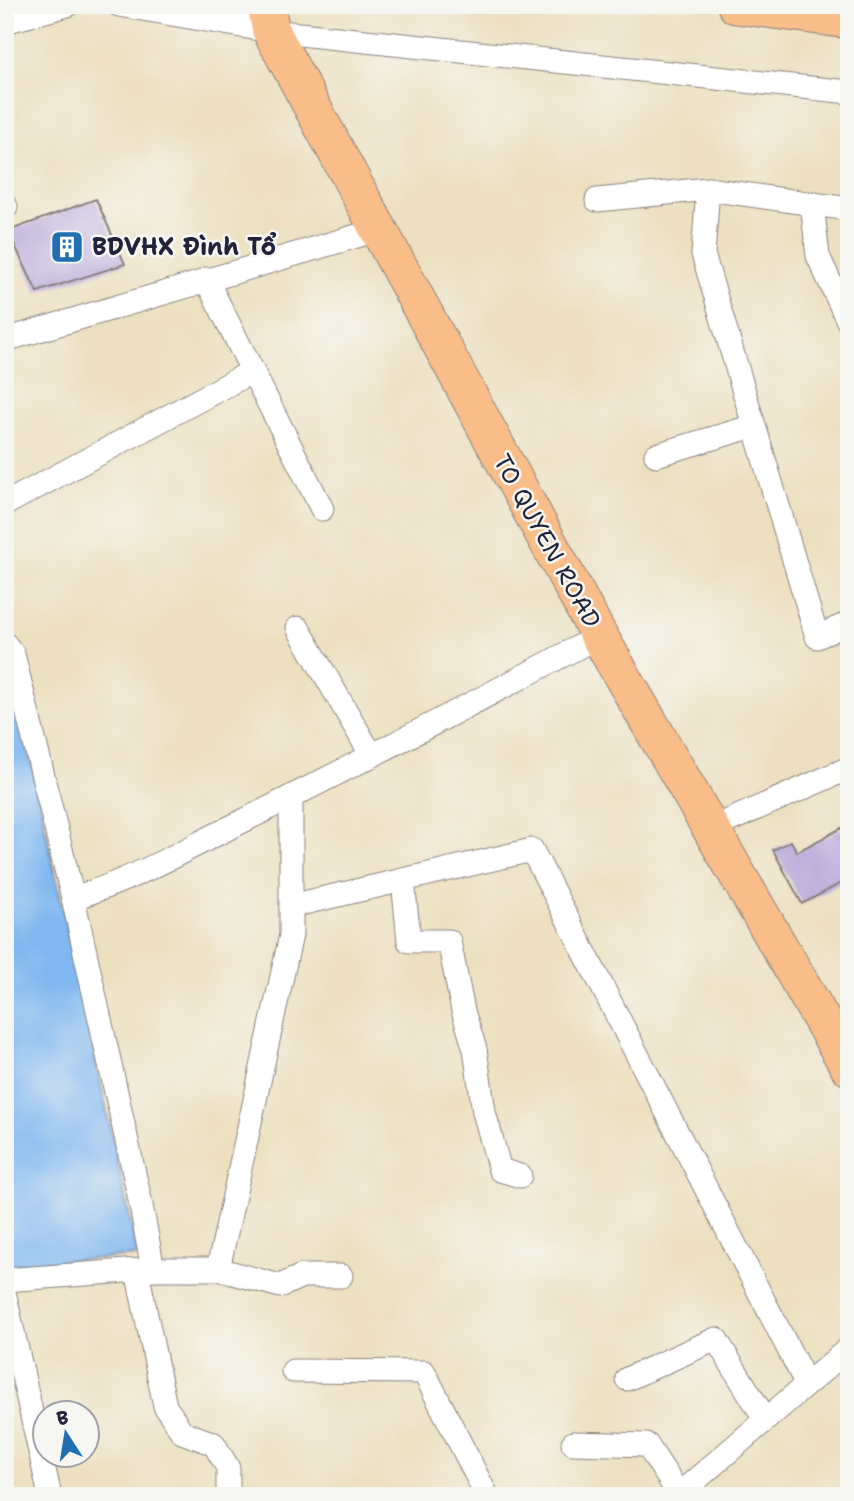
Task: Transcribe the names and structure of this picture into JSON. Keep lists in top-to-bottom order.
{
  "streets": {
    "main road": ["TO QUYEN ROAD"]
  },
  "places": {
    "building": ["BDVHX Đình Tổ"]
  },
  "north": "top"
}
